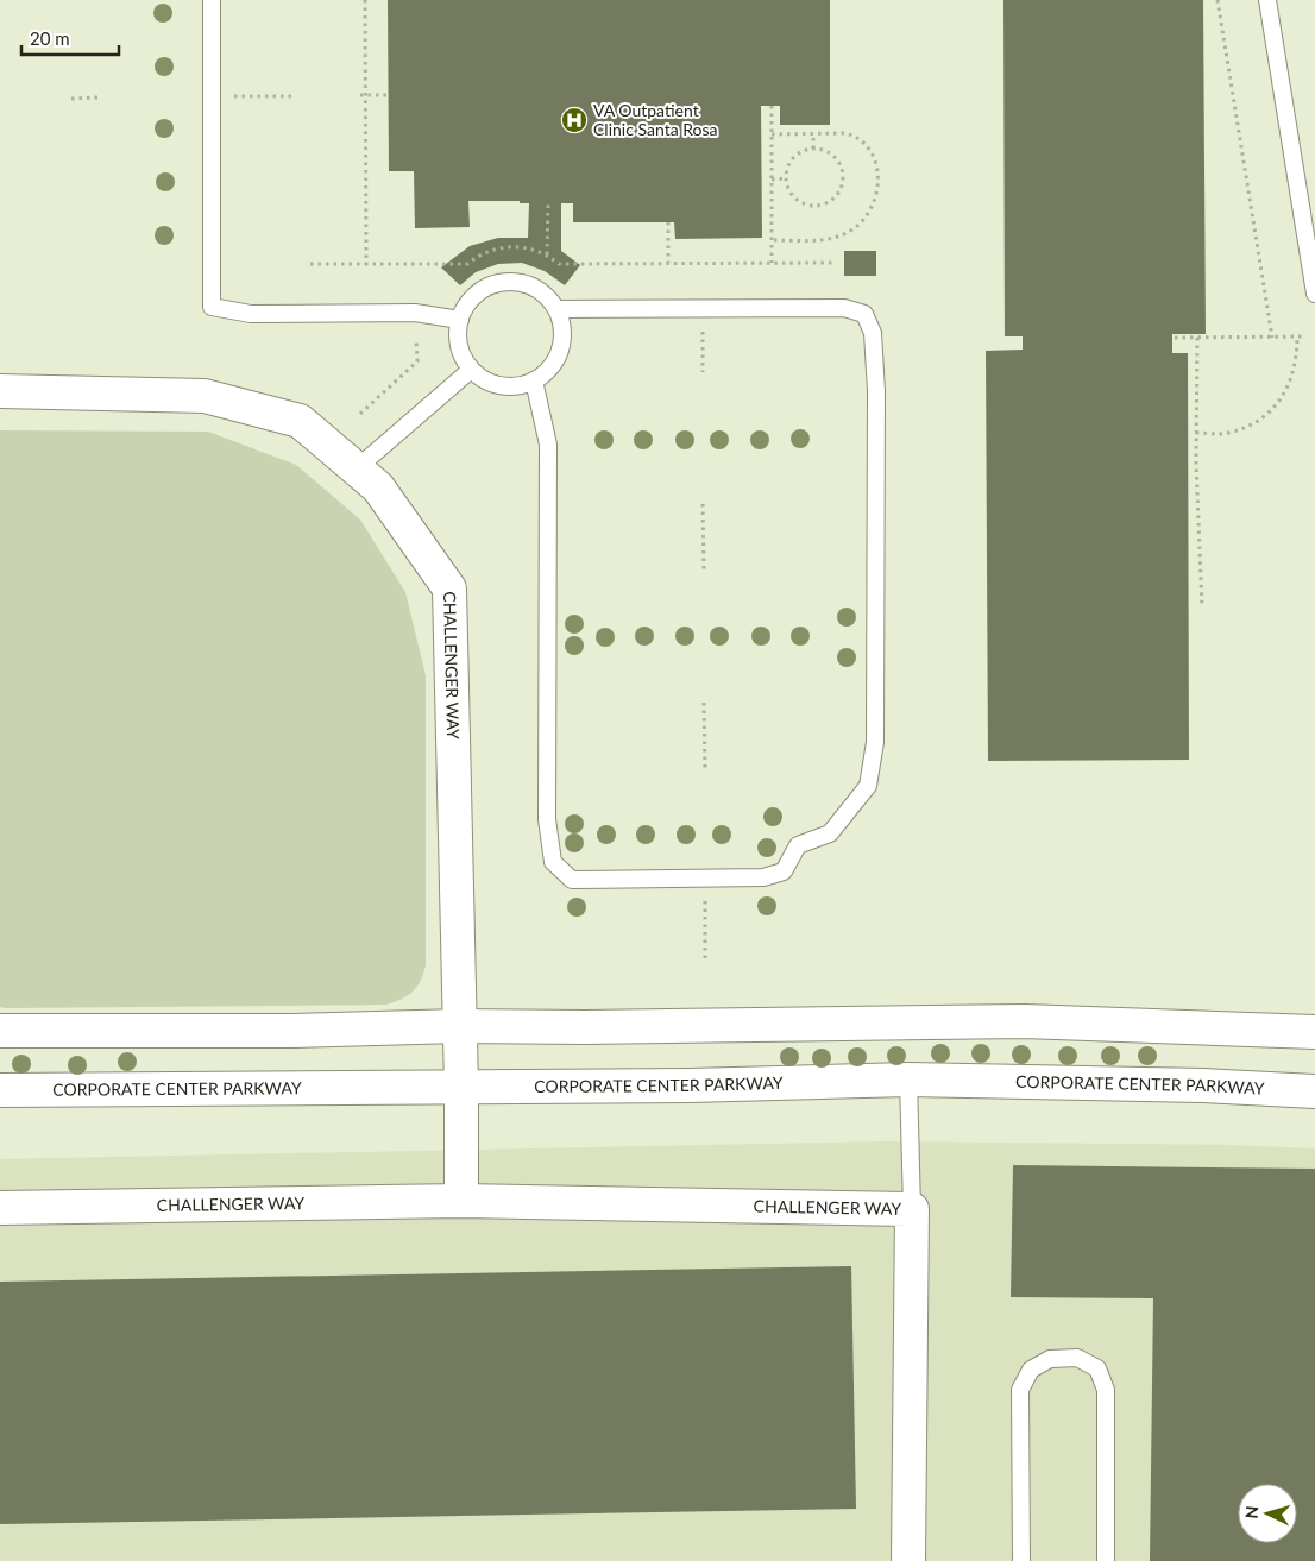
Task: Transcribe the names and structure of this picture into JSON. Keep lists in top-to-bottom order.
{
  "streets": {
    "street": ["CHALLENGER WAY", "CORPORATE CENTER PARKWAY"]
  },
  "crossings": [
    ["CHALLENGER WAY", "CORPORATE CENTER PARKWAY"]
  ],
  "places": {
    "hospital": ["VA Outpatient Clinic Santa Rosa"]
  },
  "scale_bar": "20 m",
  "north": "left"
}
